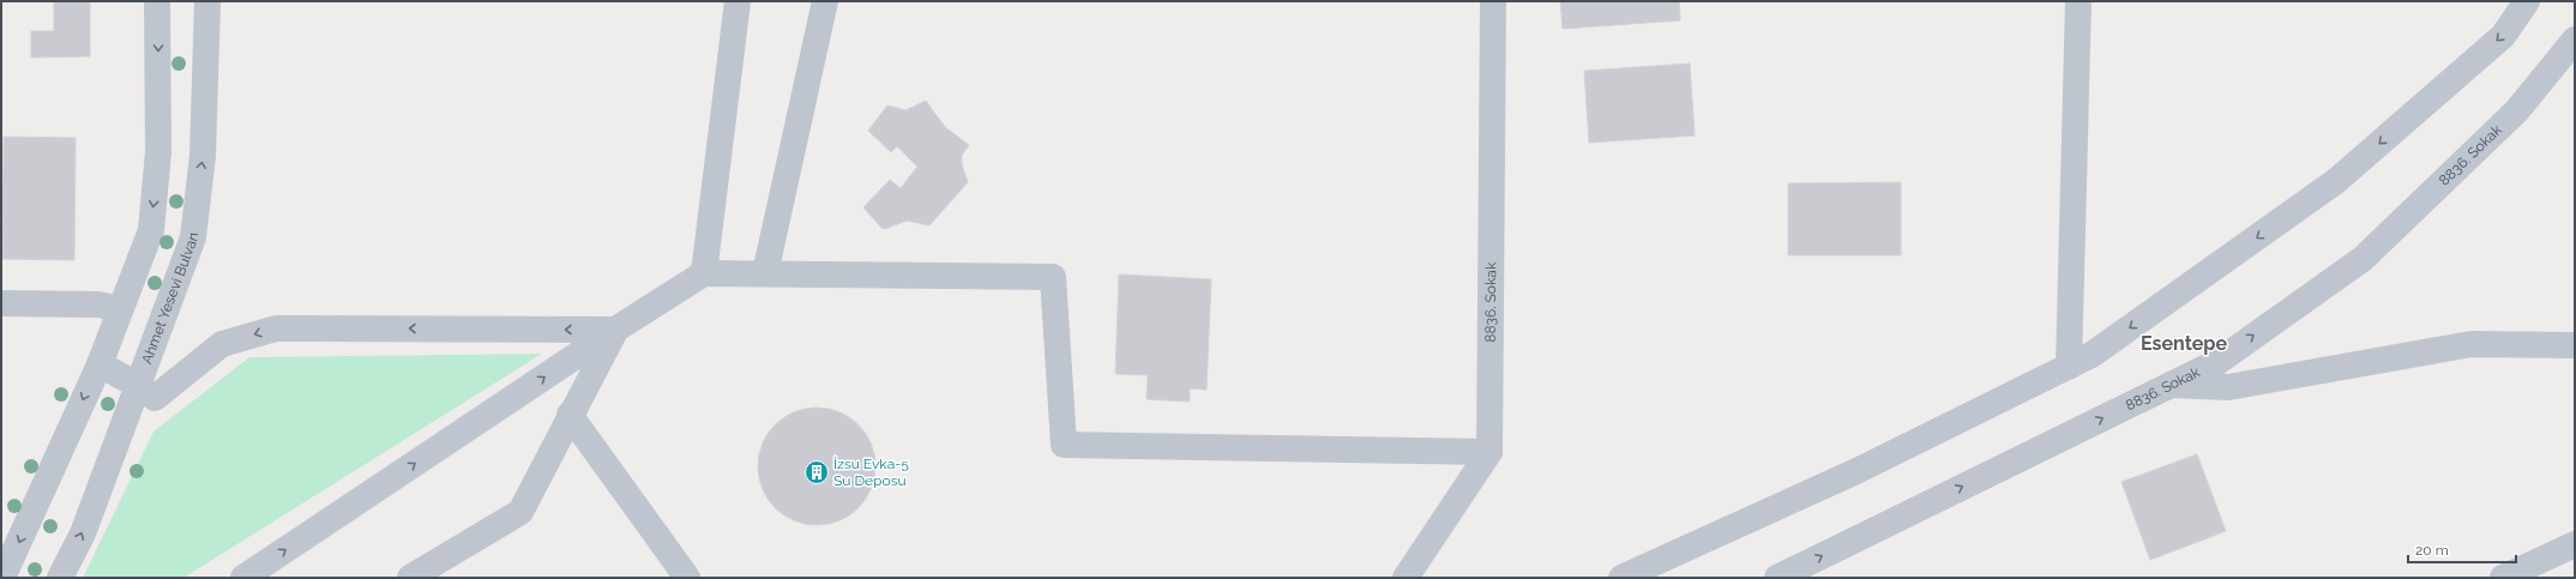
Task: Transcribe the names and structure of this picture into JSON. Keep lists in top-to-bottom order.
{
  "streets": {
    "street": ["8836. Sokak", "Ahmet Yesevi Bulvarı"]
  },
  "districts": ["Esentepe"],
  "places": {
    "building": ["İzsu Evka-5 Su Deposu"]
  },
  "scale_bar": "20 m"
}
